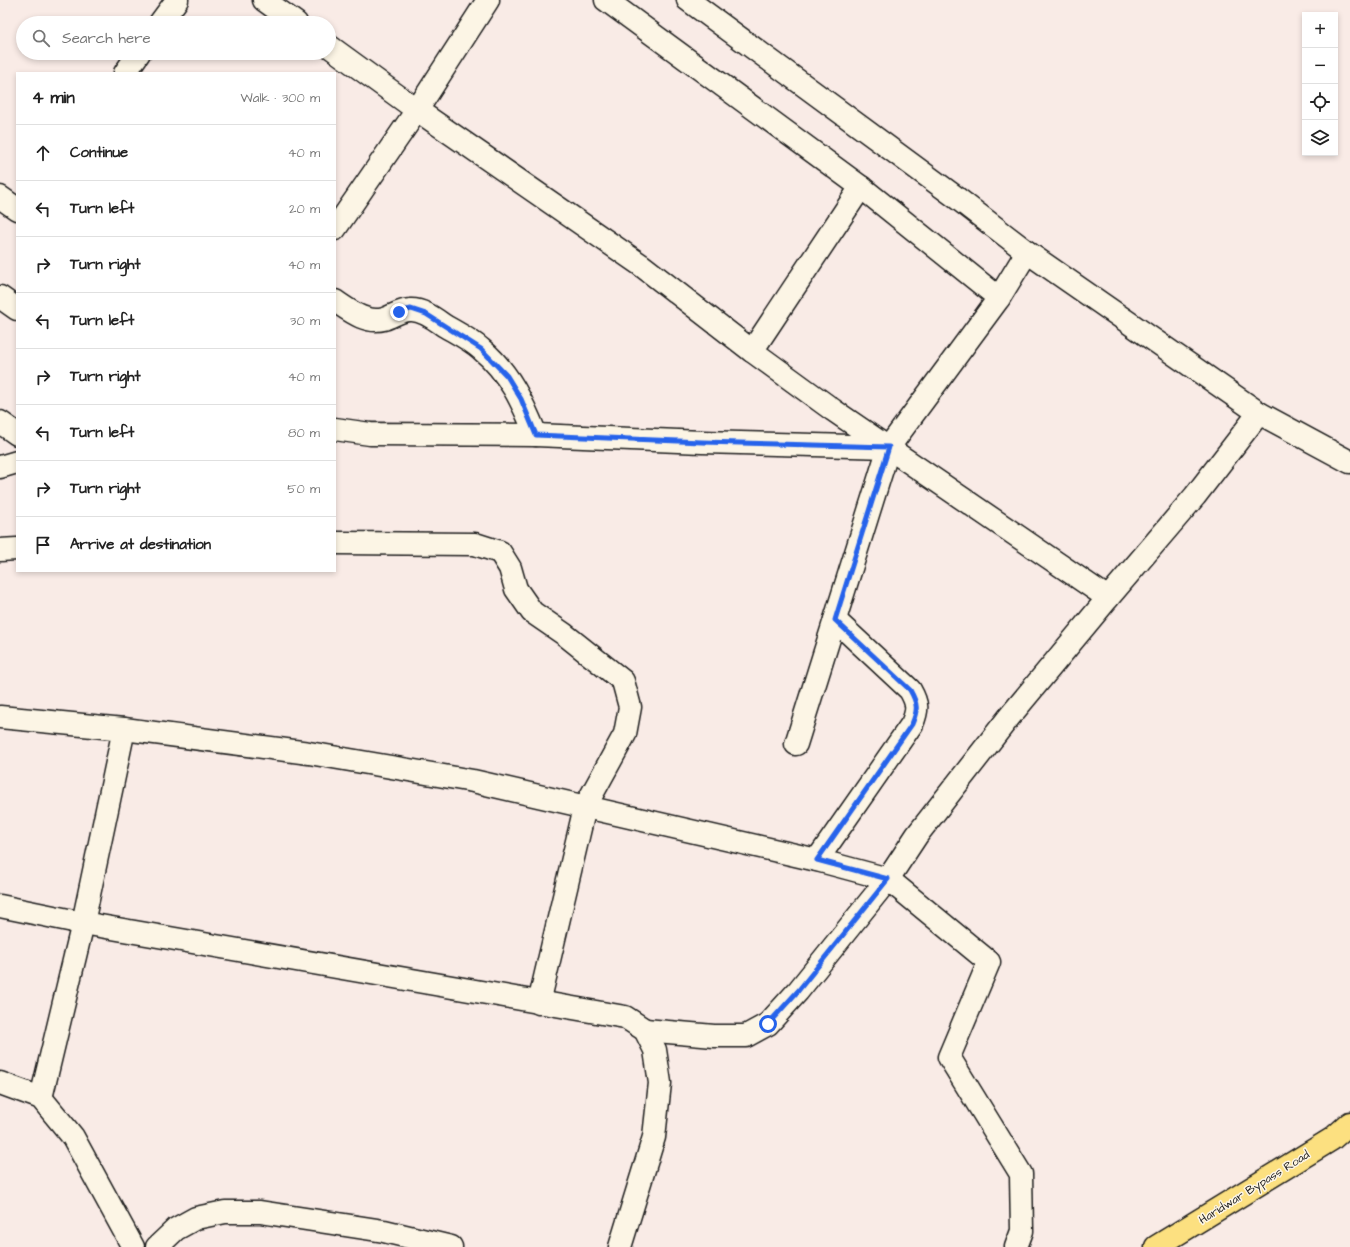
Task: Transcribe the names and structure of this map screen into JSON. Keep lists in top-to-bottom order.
{
  "streets": {
    "main road": ["Haridwar Bypass Road"]
  },
  "page": {
    "map_buttons": ["+", "−"],
    "search": "Search here",
    "heading": ["4 min", "Walk · 300 m"],
    "list": [
      ["Continue", "40 m"],
      ["Turn left", "20 m"],
      ["Turn right", "40 m"],
      ["Turn left", "30 m"],
      ["Turn right", "40 m"],
      ["Turn left", "80 m"],
      ["Turn right", "50 m"],
      "Arrive at destination"
    ]
  }
}
